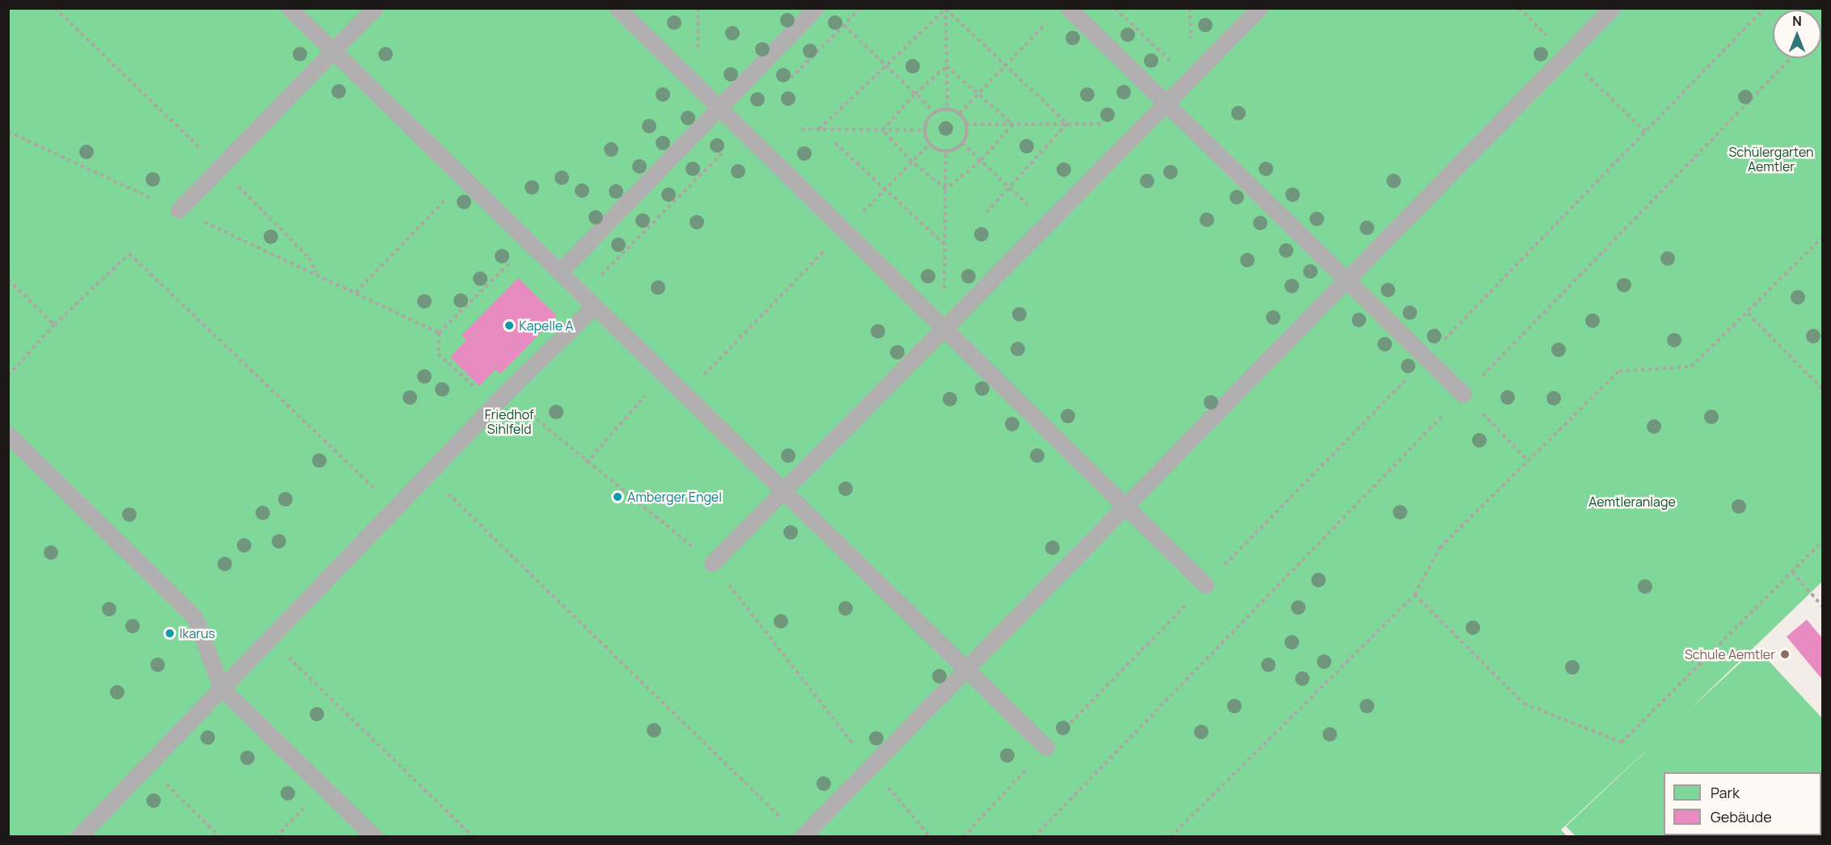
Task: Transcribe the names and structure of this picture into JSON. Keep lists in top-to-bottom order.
{
  "parks": ["Schülergarten Aemtler", "Friedhof Sihlfeld", "Aemtleranlage"],
  "places": [
    "Kapelle A",
    "Amberger Engel",
    "Ikarus",
    "Schule Aemtler"
  ],
  "legend": ["Park", "Gebäude"],
  "north": "top"
}
